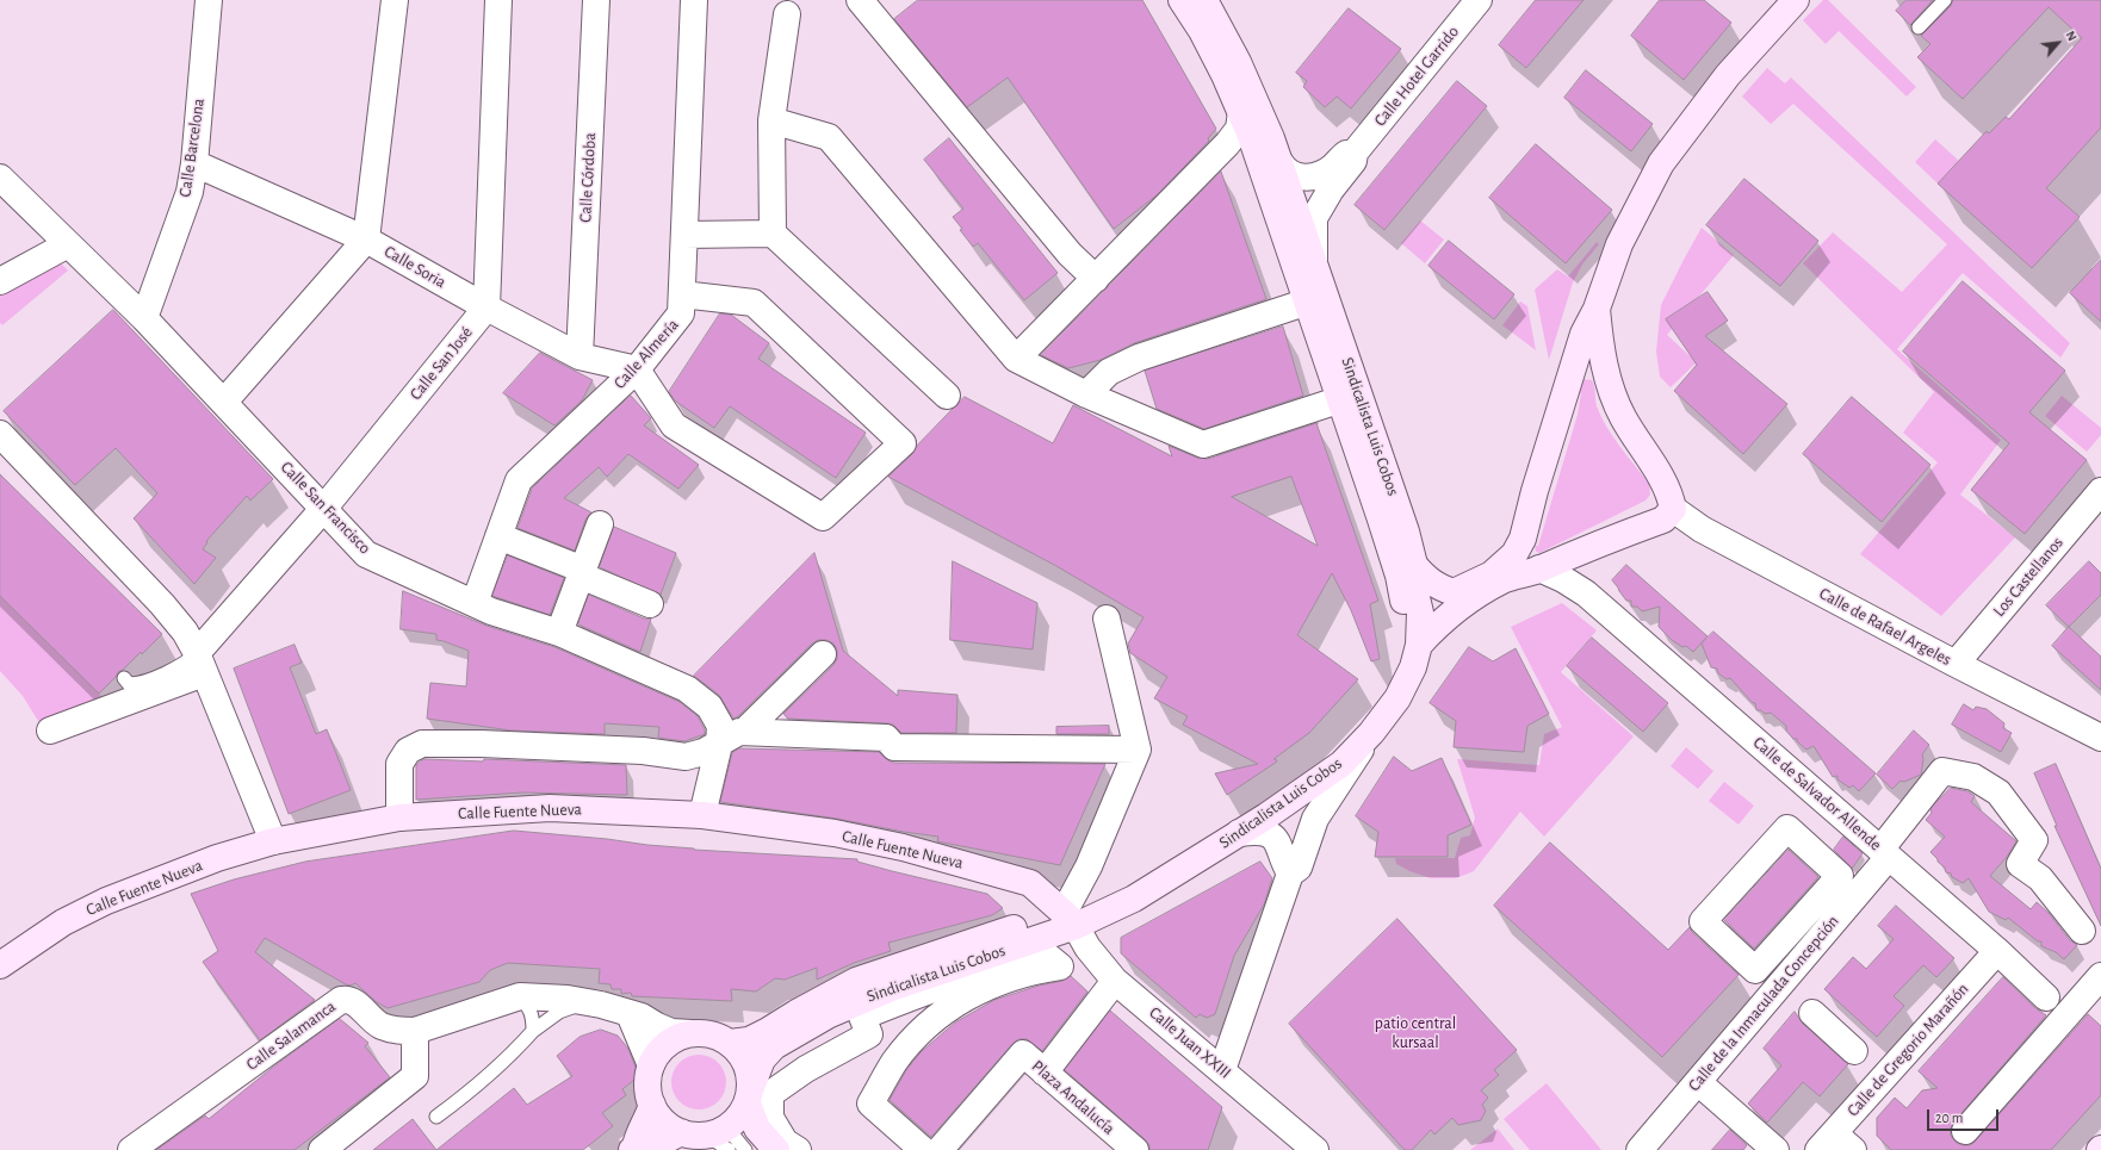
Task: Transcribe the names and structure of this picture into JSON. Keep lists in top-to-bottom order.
{
  "streets": {
    "main road": ["Sindicalista Luis Cobos", "Calle Fuente Nueva"],
    "street": [
      "Calle Hotel Garrido",
      "Calle Barcelona",
      "Calle Córdoba",
      "Calle Soria",
      "Calle Almería",
      "Calle San José",
      "Calle San Francisco",
      "Los Castellanos",
      "Calle de Rafael Argeles",
      "Calle de Salvador Allende",
      "Calle de la Inmaculada Concepción",
      "Calle Salamanca",
      "Calle Juan XXIII",
      "Calle de Gregorio Marañón",
      "Plaza Andalucía"
    ]
  },
  "crossings": [
    ["Calle Hotel Garrido", "Sindicalista Luis Cobos"],
    ["Calle Barcelona", "Calle Soria"],
    ["Calle Barcelona", "Calle San Francisco"],
    ["Calle Córdoba", "Calle Soria"],
    ["Calle Soria", "Calle Almería"],
    ["Calle Soria", "Calle San José"],
    ["Calle Almería", "Calle San Francisco"],
    ["Calle San José", "Calle San Francisco"],
    ["Sindicalista Luis Cobos", "Calle Fuente Nueva"],
    ["Sindicalista Luis Cobos", "Calle Salamanca"],
    ["Sindicalista Luis Cobos", "Calle Juan XXIII"],
    ["Calle San Francisco", "Calle Fuente Nueva"],
    ["Los Castellanos", "Calle de Rafael Argeles"],
    ["Calle de Salvador Allende", "Calle de la Inmaculada Concepción"],
    ["Calle de Salvador Allende", "Calle de Gregorio Marañón"],
    ["Calle Fuente Nueva", "Calle Juan XXIII"]
  ],
  "parks": ["patio central kursaal"],
  "scale_bar": "20 m",
  "north": "top right"
}
